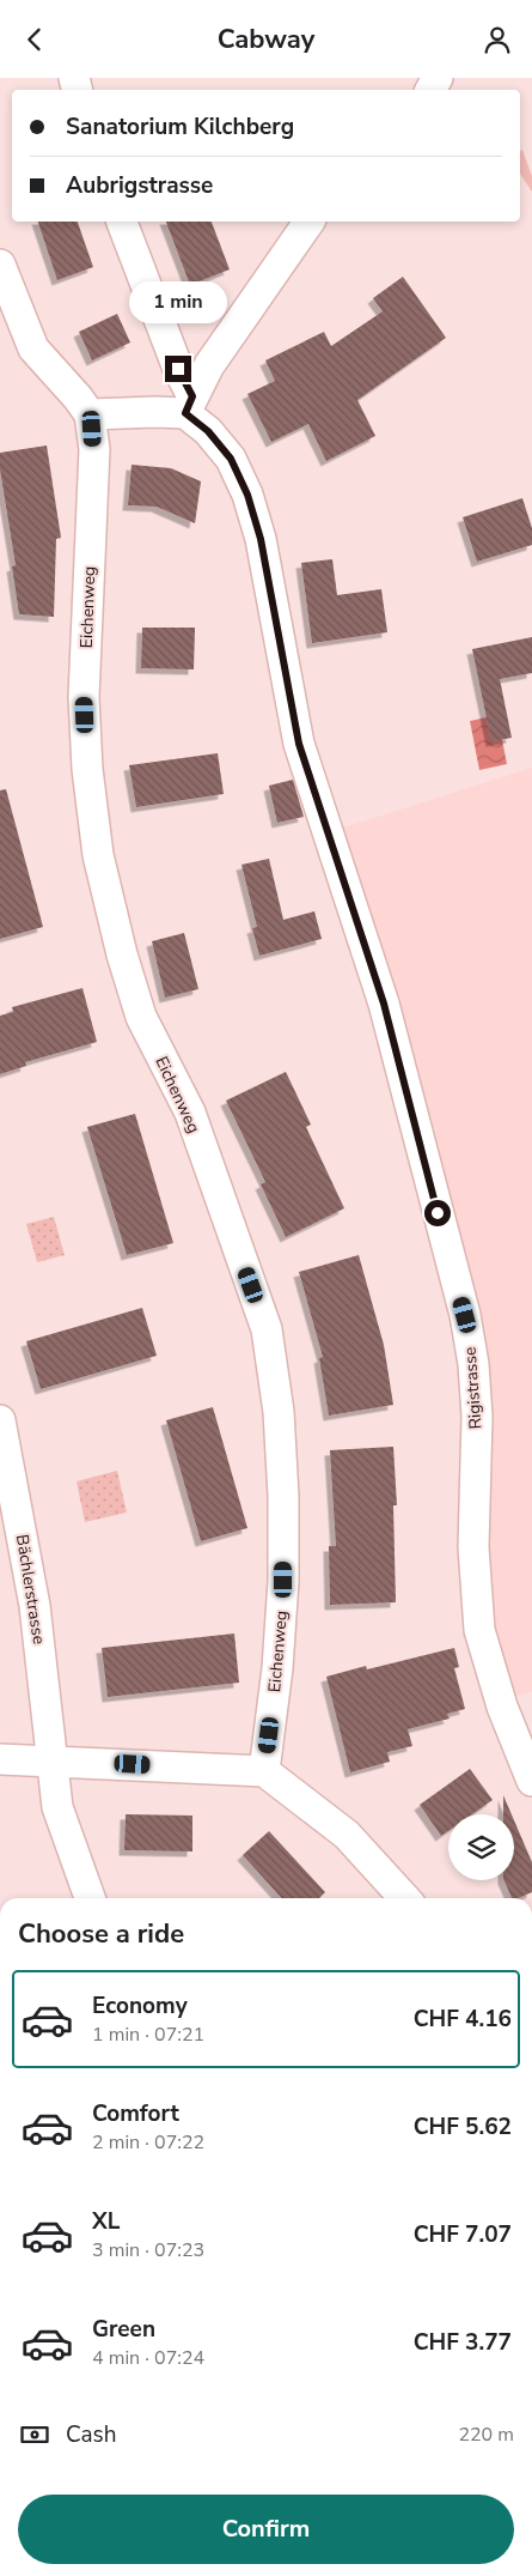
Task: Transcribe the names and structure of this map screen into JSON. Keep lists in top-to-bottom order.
{
  "streets": {
    "street": ["Eichenweg", "Rigistrasse", "Bächlerstrasse"]
  },
  "page": {
    "header": "Cabway",
    "banner": ["Sanatorium Kilchberg", "Aubrigstrasse"],
    "bubble": "1 min",
    "heading": "Choose a ride",
    "list": [
      {
        "name": "Economy",
        "note": "1 min · 07:21",
        "value": "CHF 4.16"
      },
      {
        "name": "Comfort",
        "note": "2 min · 07:22",
        "value": "CHF 5.62"
      },
      {
        "name": "XL",
        "note": "3 min · 07:23",
        "value": "CHF 7.07"
      },
      {
        "name": "Green",
        "note": "4 min · 07:24",
        "value": "CHF 3.77"
      }
    ],
    "pay": ["Cash", "220 m"],
    "buttons": "Confirm"
  }
}
